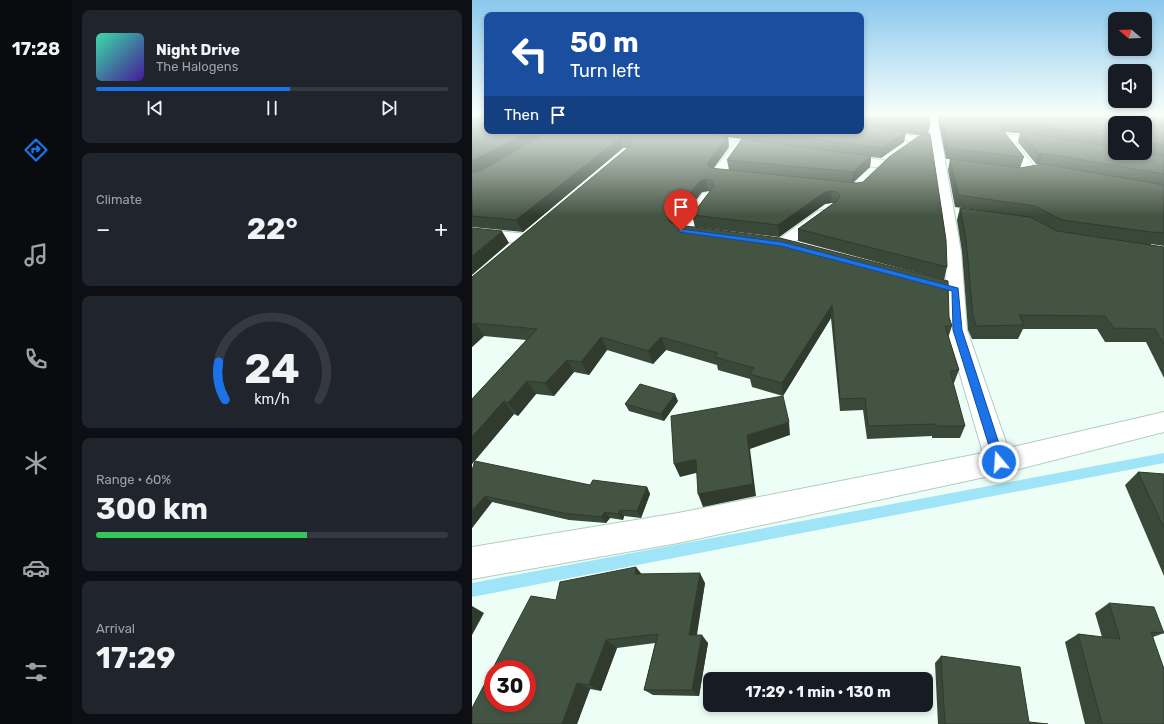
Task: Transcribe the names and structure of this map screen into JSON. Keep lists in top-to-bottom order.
{
  "north": "left",
  "page": {
    "tabs": "17:28",
    "turn": ["50 m", "Turn left"],
    "song": ["Night Drive", "The Halogens"],
    "then": "Then",
    "tile": [
      "Climate",
      ["Range · 60%", "300 km"],
      ["Arrival", "17:29"]
    ],
    "heat": ["−", "22°", "+"],
    "limit": "30",
    "trip": "17:29 · 1 min · 130 m",
    "gauge": ["24", "km/h"]
  }
}
